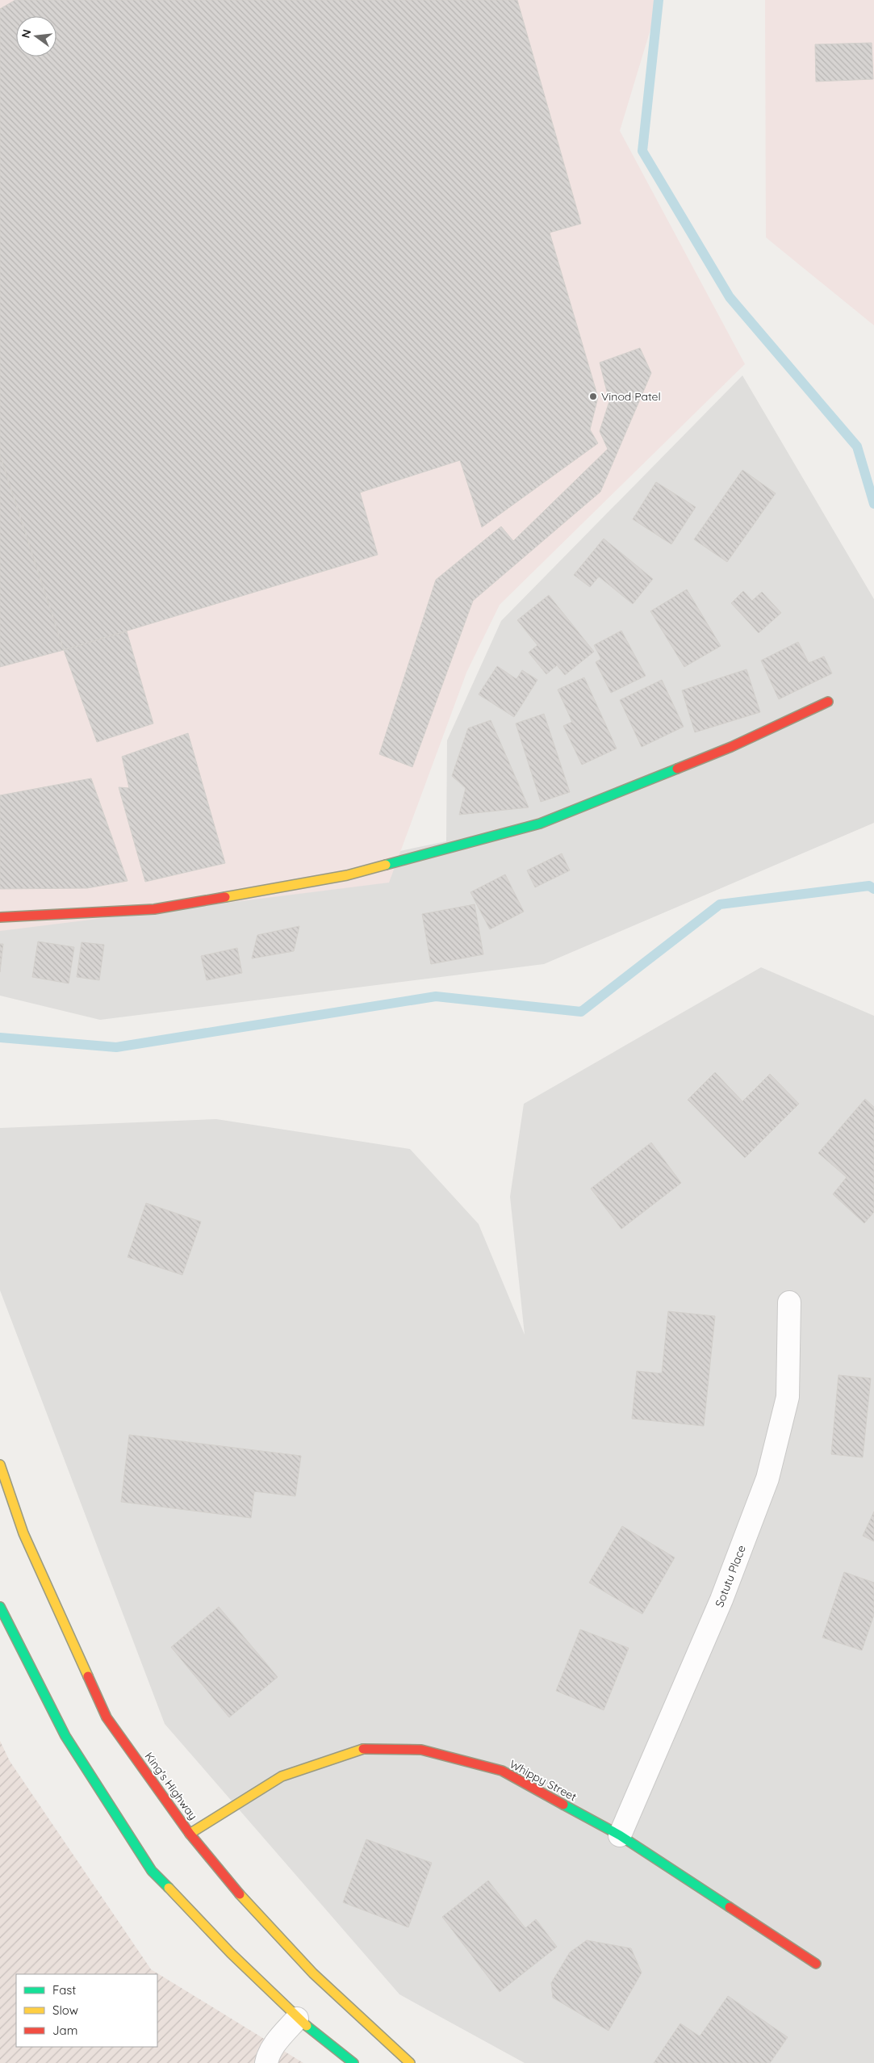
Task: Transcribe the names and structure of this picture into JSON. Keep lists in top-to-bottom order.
{
  "streets": {
    "main road": ["Whippy Street", "King's Highway"],
    "street": ["Sotutu Place"]
  },
  "crossings": [
    ["Sotutu Place", "Whippy Street"],
    ["Whippy Street", "King's Highway"]
  ],
  "places": ["Vinod Patel"],
  "legend": ["Fast", "Slow", "Jam"],
  "north": "left"
}
